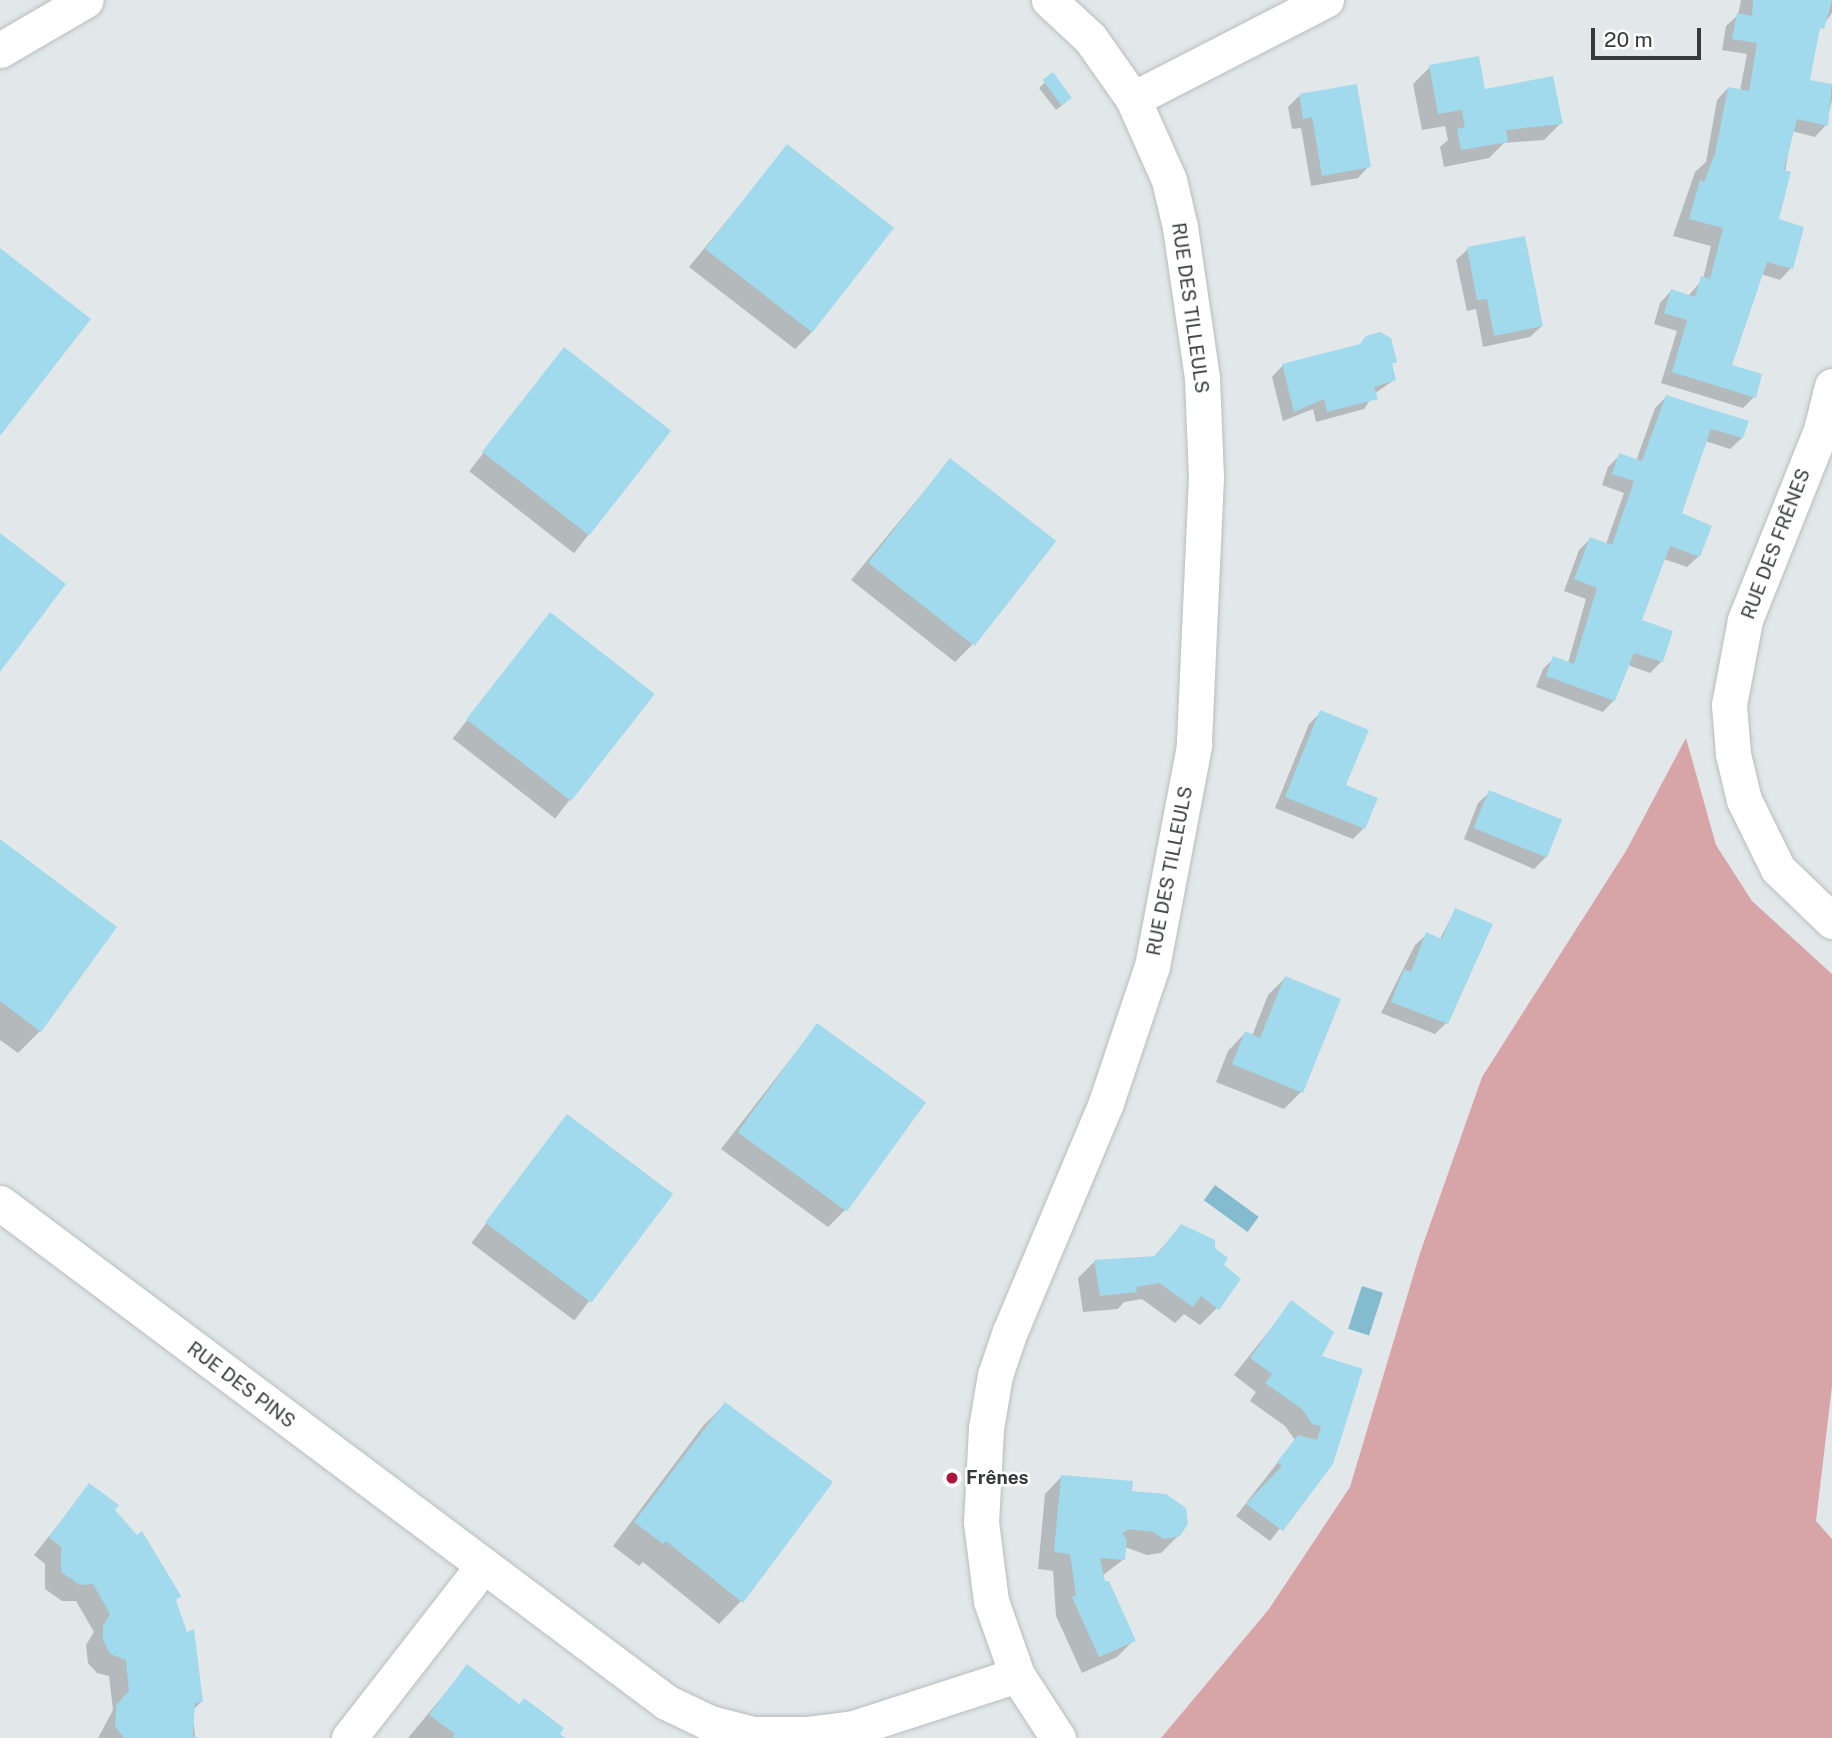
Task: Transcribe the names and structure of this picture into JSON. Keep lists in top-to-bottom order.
{
  "streets": {
    "street": ["RUE DES TILLEULS", "RUE DES FRÊNES", "RUE DES PINS"]
  },
  "crossings": [
    ["RUE DES TILLEULS", "RUE DES PINS"]
  ],
  "places": ["Frênes"],
  "scale_bar": "20 m"
}
